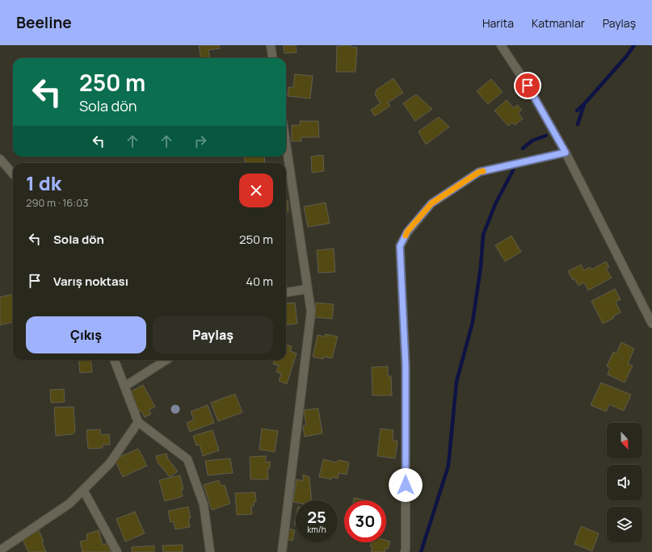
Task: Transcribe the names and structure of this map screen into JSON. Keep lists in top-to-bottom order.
{
  "north": "bottom",
  "page": {
    "header": "Beeline",
    "nav": ["Harita", "Katmanlar", "Paylaş"],
    "turn": ["250 m", "Sola dön"],
    "heading": ["1 dk", "290 m · 16:03"],
    "list": [
      {
        "name": "Sola dön",
        "value": "250 m"
      },
      {
        "name": "Varış noktası",
        "value": "40 m"
      }
    ],
    "buttons": ["Çıkış", "Paylaş"],
    "speed": "25 km/h",
    "limit": "30"
  }
}
